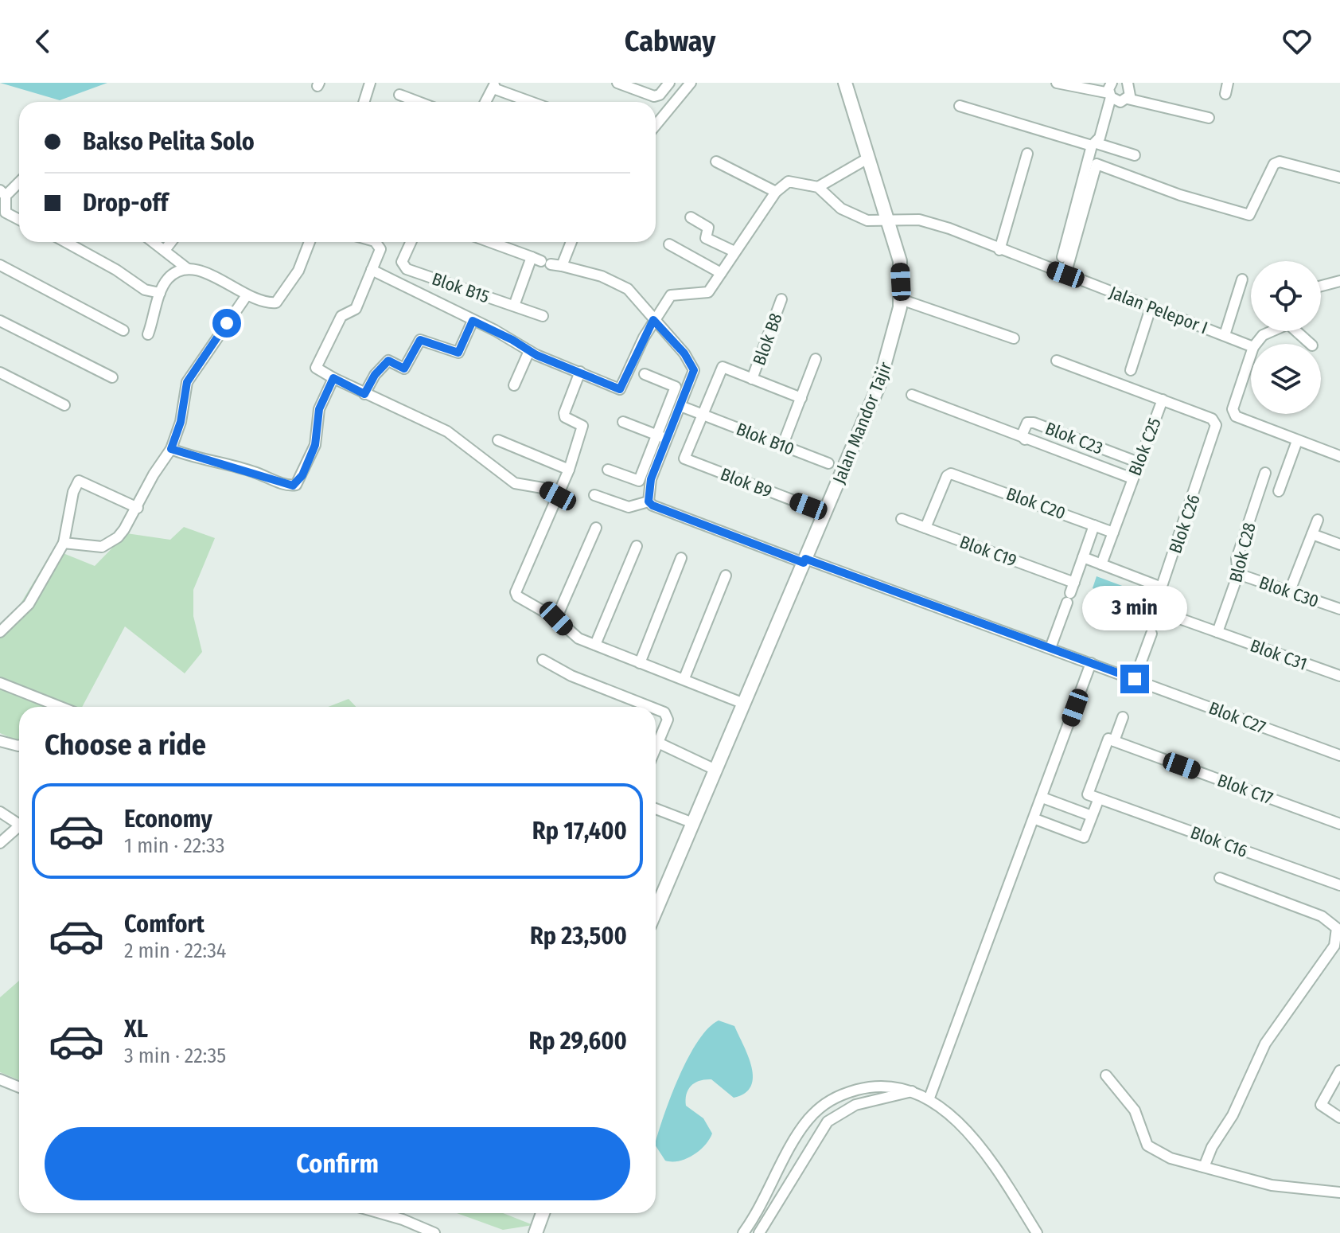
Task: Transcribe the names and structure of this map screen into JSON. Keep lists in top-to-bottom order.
{
  "streets": {
    "street": [
      "Blok B15",
      "Jalan Pelepor I",
      "Blok B8",
      "Jalan Mandor Tajir",
      "Blok C23",
      "Blok B10",
      "Blok C25",
      "Blok B9",
      "Blok C20",
      "Blok C26",
      "Blok C19",
      "Blok C28",
      "Blok C30",
      "Blok C31",
      "Blok C27",
      "Blok C17",
      "Blok C16"
    ]
  },
  "crossings": [
    ["Jalan Pelepor I", "Jalan Mandor Tajir"],
    ["Blok B8", "Blok B10"],
    ["Blok B8", "Blok B9"],
    ["Jalan Mandor Tajir", "Blok C27"],
    ["Blok C23", "Blok C25"],
    ["Blok B10", "Blok B9"],
    ["Blok C25", "Blok C20"],
    ["Blok C25", "Blok C26"],
    ["Blok C20", "Blok C19"],
    ["Blok C26", "Blok C31"],
    ["Blok C28", "Blok C30"],
    ["Blok C28", "Blok C31"]
  ],
  "page": {
    "header": "Cabway",
    "banner": ["Bakso Pelita Solo", "Drop-off"],
    "bubble": "3 min",
    "heading": "Choose a ride",
    "list": [
      {
        "name": "Economy",
        "note": "1 min · 22:33",
        "value": "Rp 17,400"
      },
      {
        "name": "Comfort",
        "note": "2 min · 22:34",
        "value": "Rp 23,500"
      },
      {
        "name": "XL",
        "note": "3 min · 22:35",
        "value": "Rp 29,600"
      }
    ],
    "buttons": "Confirm"
  }
}
